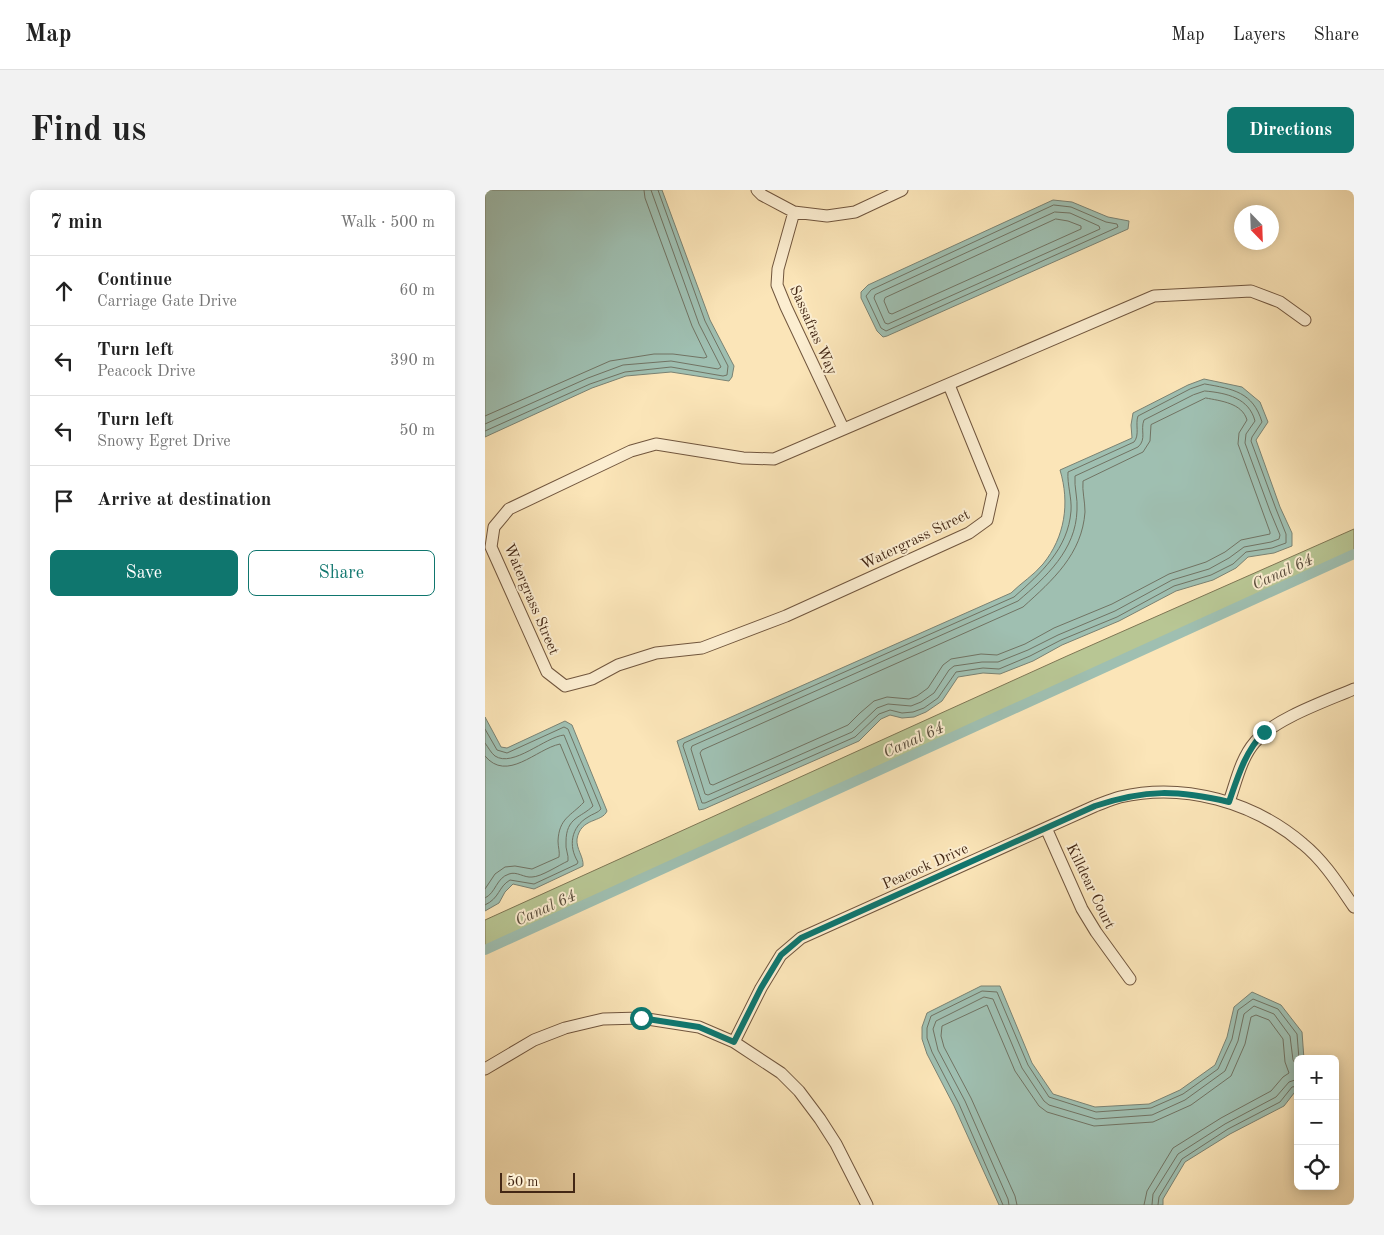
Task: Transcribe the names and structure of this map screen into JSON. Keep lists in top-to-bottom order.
{
  "streets": {
    "street": [
      "Sassafras Way",
      "Watergrass Street",
      "Peacock Drive",
      "Killdear Court"
    ]
  },
  "crossings": [
    ["Sassafras Way", "Watergrass Street"],
    ["Peacock Drive", "Killdear Court"]
  ],
  "water": ["Canal 64"],
  "scale_bar": "50 m",
  "north": "bottom right",
  "page": {
    "header": "Map",
    "nav": ["Map", "Layers", "Share"],
    "buttons": [
      "Directions",
      ["Save", "Share"]
    ],
    "title": "Find us",
    "heading": ["7 min", "Walk · 500 m"],
    "list": [
      ["Continue", "Carriage Gate Drive", "60 m"],
      ["Turn left", "Peacock Drive", "390 m"],
      ["Turn left", "Snowy Egret Drive", "50 m"],
      "Arrive at destination"
    ],
    "map_buttons": ["+", "−"],
    "scale": "50 m"
  }
}
